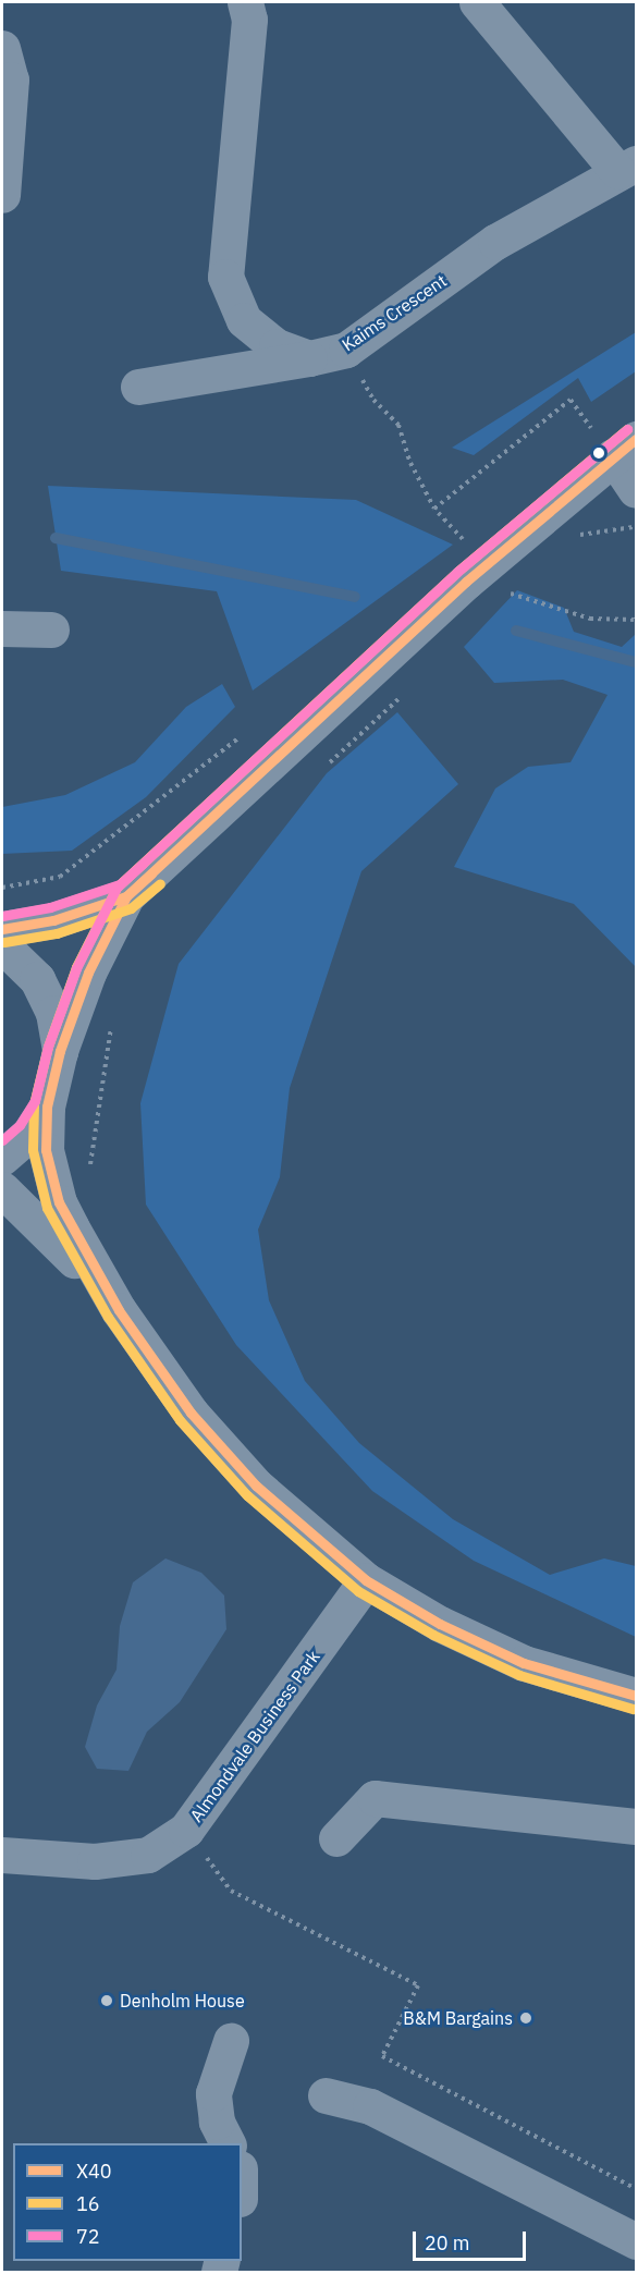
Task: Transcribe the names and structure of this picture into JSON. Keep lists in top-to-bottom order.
{
  "streets": {
    "street": ["Kaims Crescent", "Almondvale Business Park"]
  },
  "places": ["Denholm House", "B&M Bargains"],
  "lines": ["transit line 16", "transit line 72", "transit line X40"],
  "legend": ["X40", "16", "72"],
  "scale_bar": "20 m"
}
